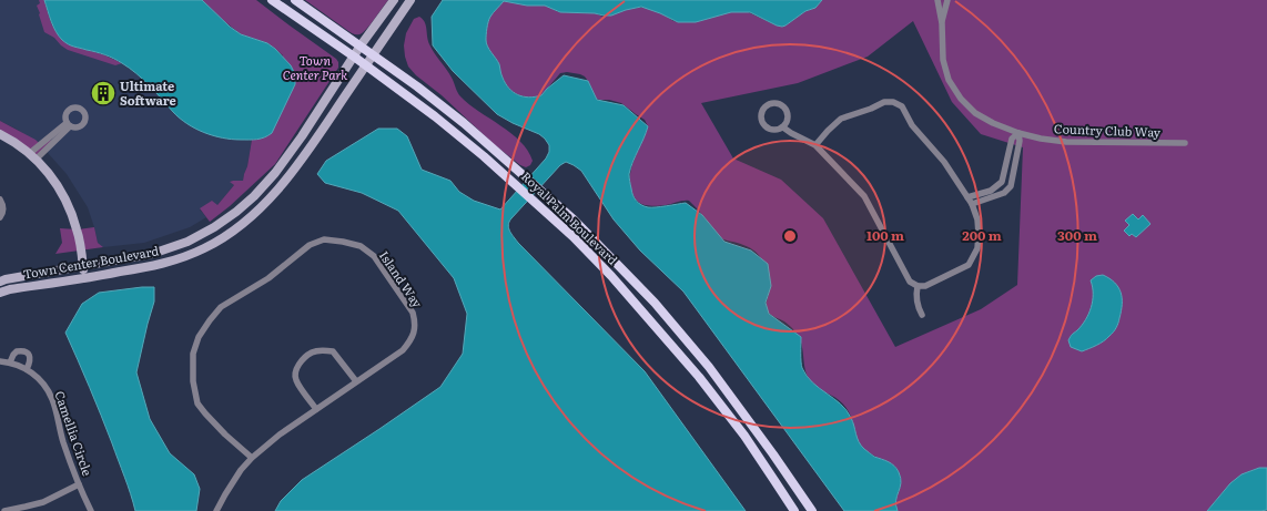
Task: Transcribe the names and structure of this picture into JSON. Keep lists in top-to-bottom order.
{
  "streets": {
    "main road": ["Royal Palm Boulevard"],
    "street": [
      "Country Club Way",
      "Town Center Boulevard",
      "Island Way",
      "Camellia Circle"
    ]
  },
  "crossings": [
    ["Royal Palm Boulevard", "Town Center Boulevard"]
  ],
  "parks": ["Town Center Park"],
  "places": {
    "building": ["Ultimate Software"]
  },
  "rings": ["100 m", "200 m", "300 m"]
}
